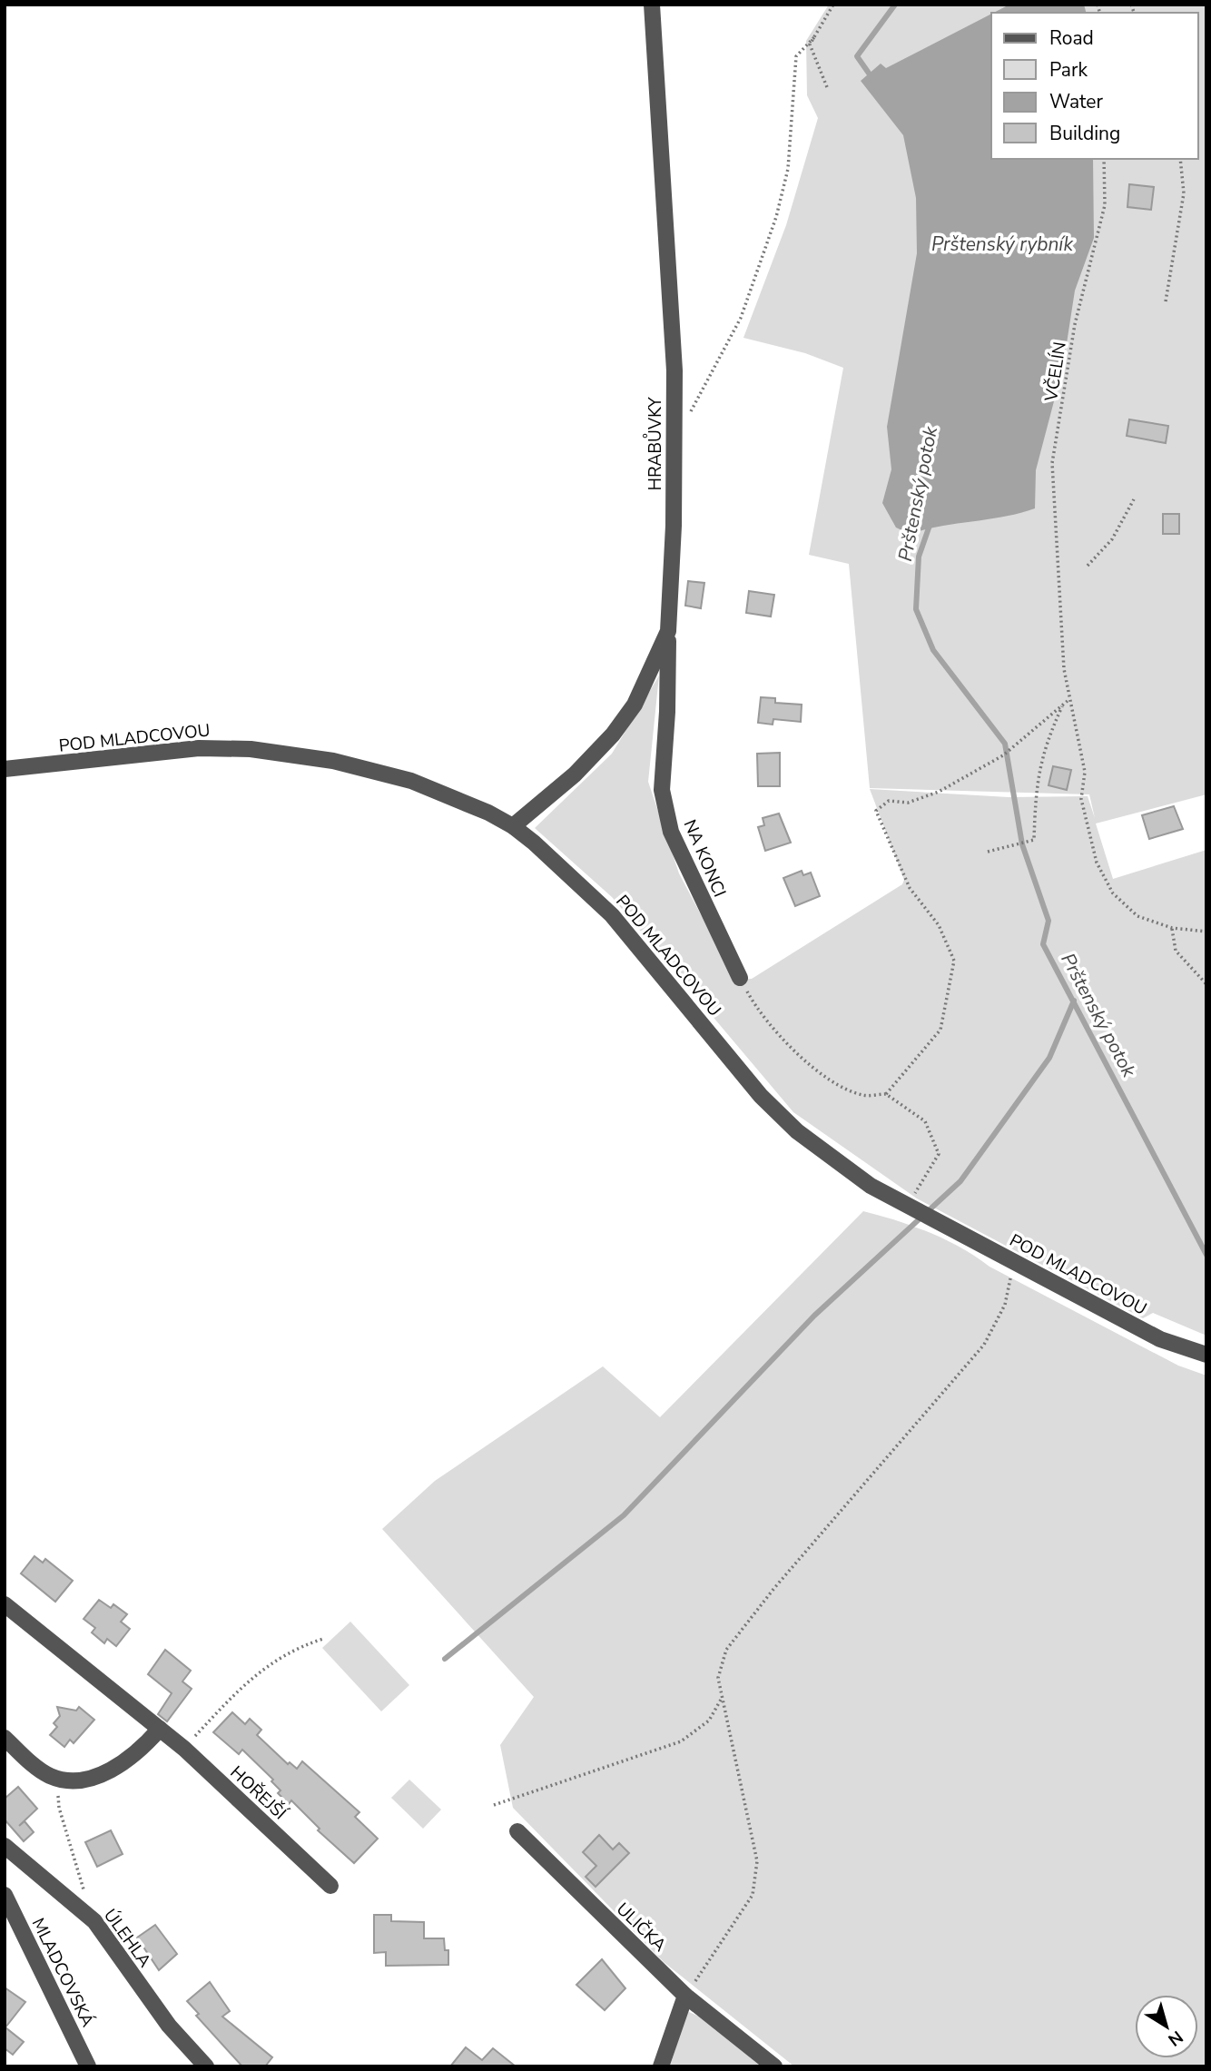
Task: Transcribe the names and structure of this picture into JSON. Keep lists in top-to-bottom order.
{
  "streets": {
    "street": [
      "HRABŮVKY",
      "POD MLADCOVOU",
      "NA KONCI",
      "HOŘEJŠÍ",
      "ULIČKA",
      "ÚLEHLA",
      "MLADCOVSKÁ"
    ],
    "path": ["VČELÍN"]
  },
  "crossings": [
    ["HRABŮVKY", "POD MLADCOVOU"],
    ["HRABŮVKY", "NA KONCI"]
  ],
  "water": ["Prštenský rybník", "Prštenský potok"],
  "legend": [
    "Road",
    "Park",
    "Water",
    "Building"
  ],
  "north": "bottom right"
}
